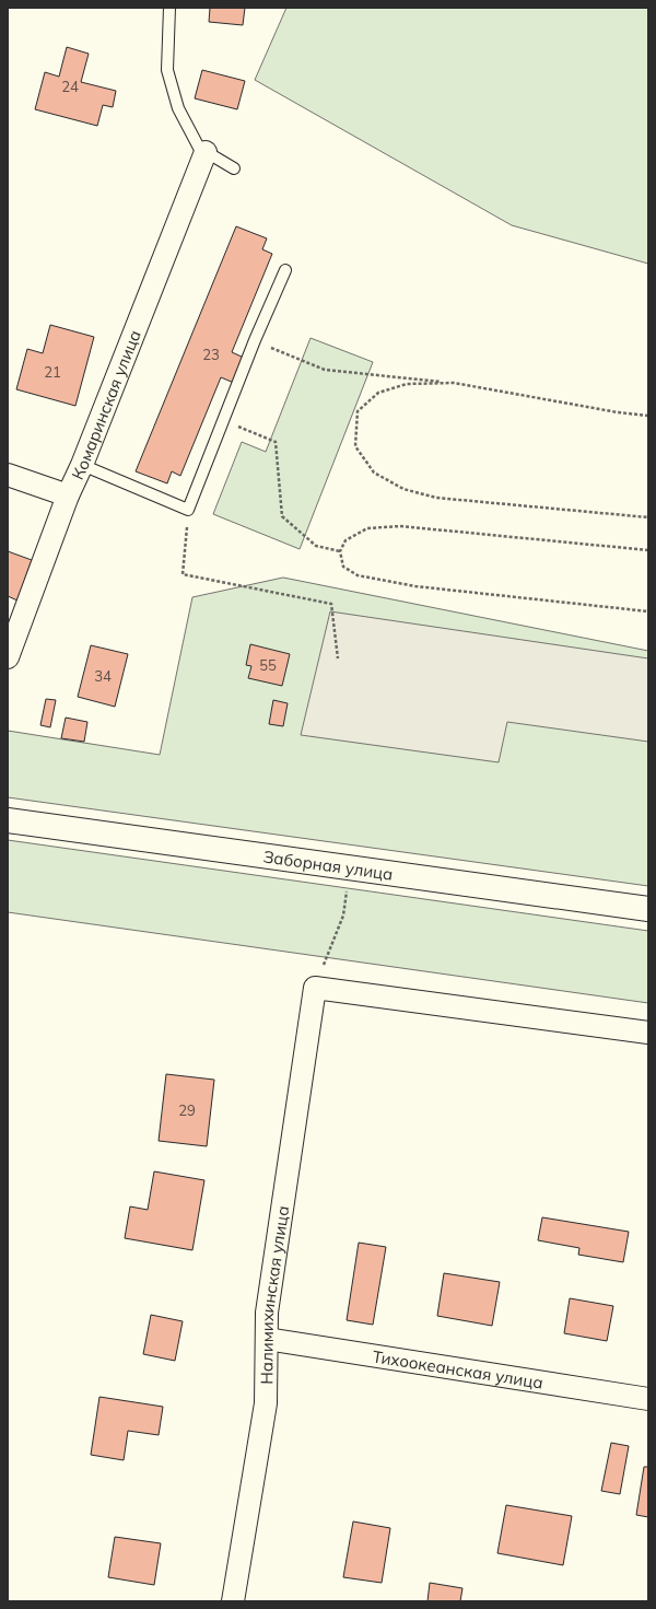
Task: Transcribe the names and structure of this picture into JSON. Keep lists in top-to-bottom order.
{
  "streets": {
    "street": [
      "Комаринская улица",
      "Заборная улица",
      "Налимихинская улица",
      "Тихоокеанская улица"
    ]
  },
  "crossings": [
    ["Налимихинская улица", "Тихоокеанская улица"]
  ],
  "house_numbers": [
    "24",
    "23",
    "21",
    "55",
    "34",
    "29"
  ]
}
